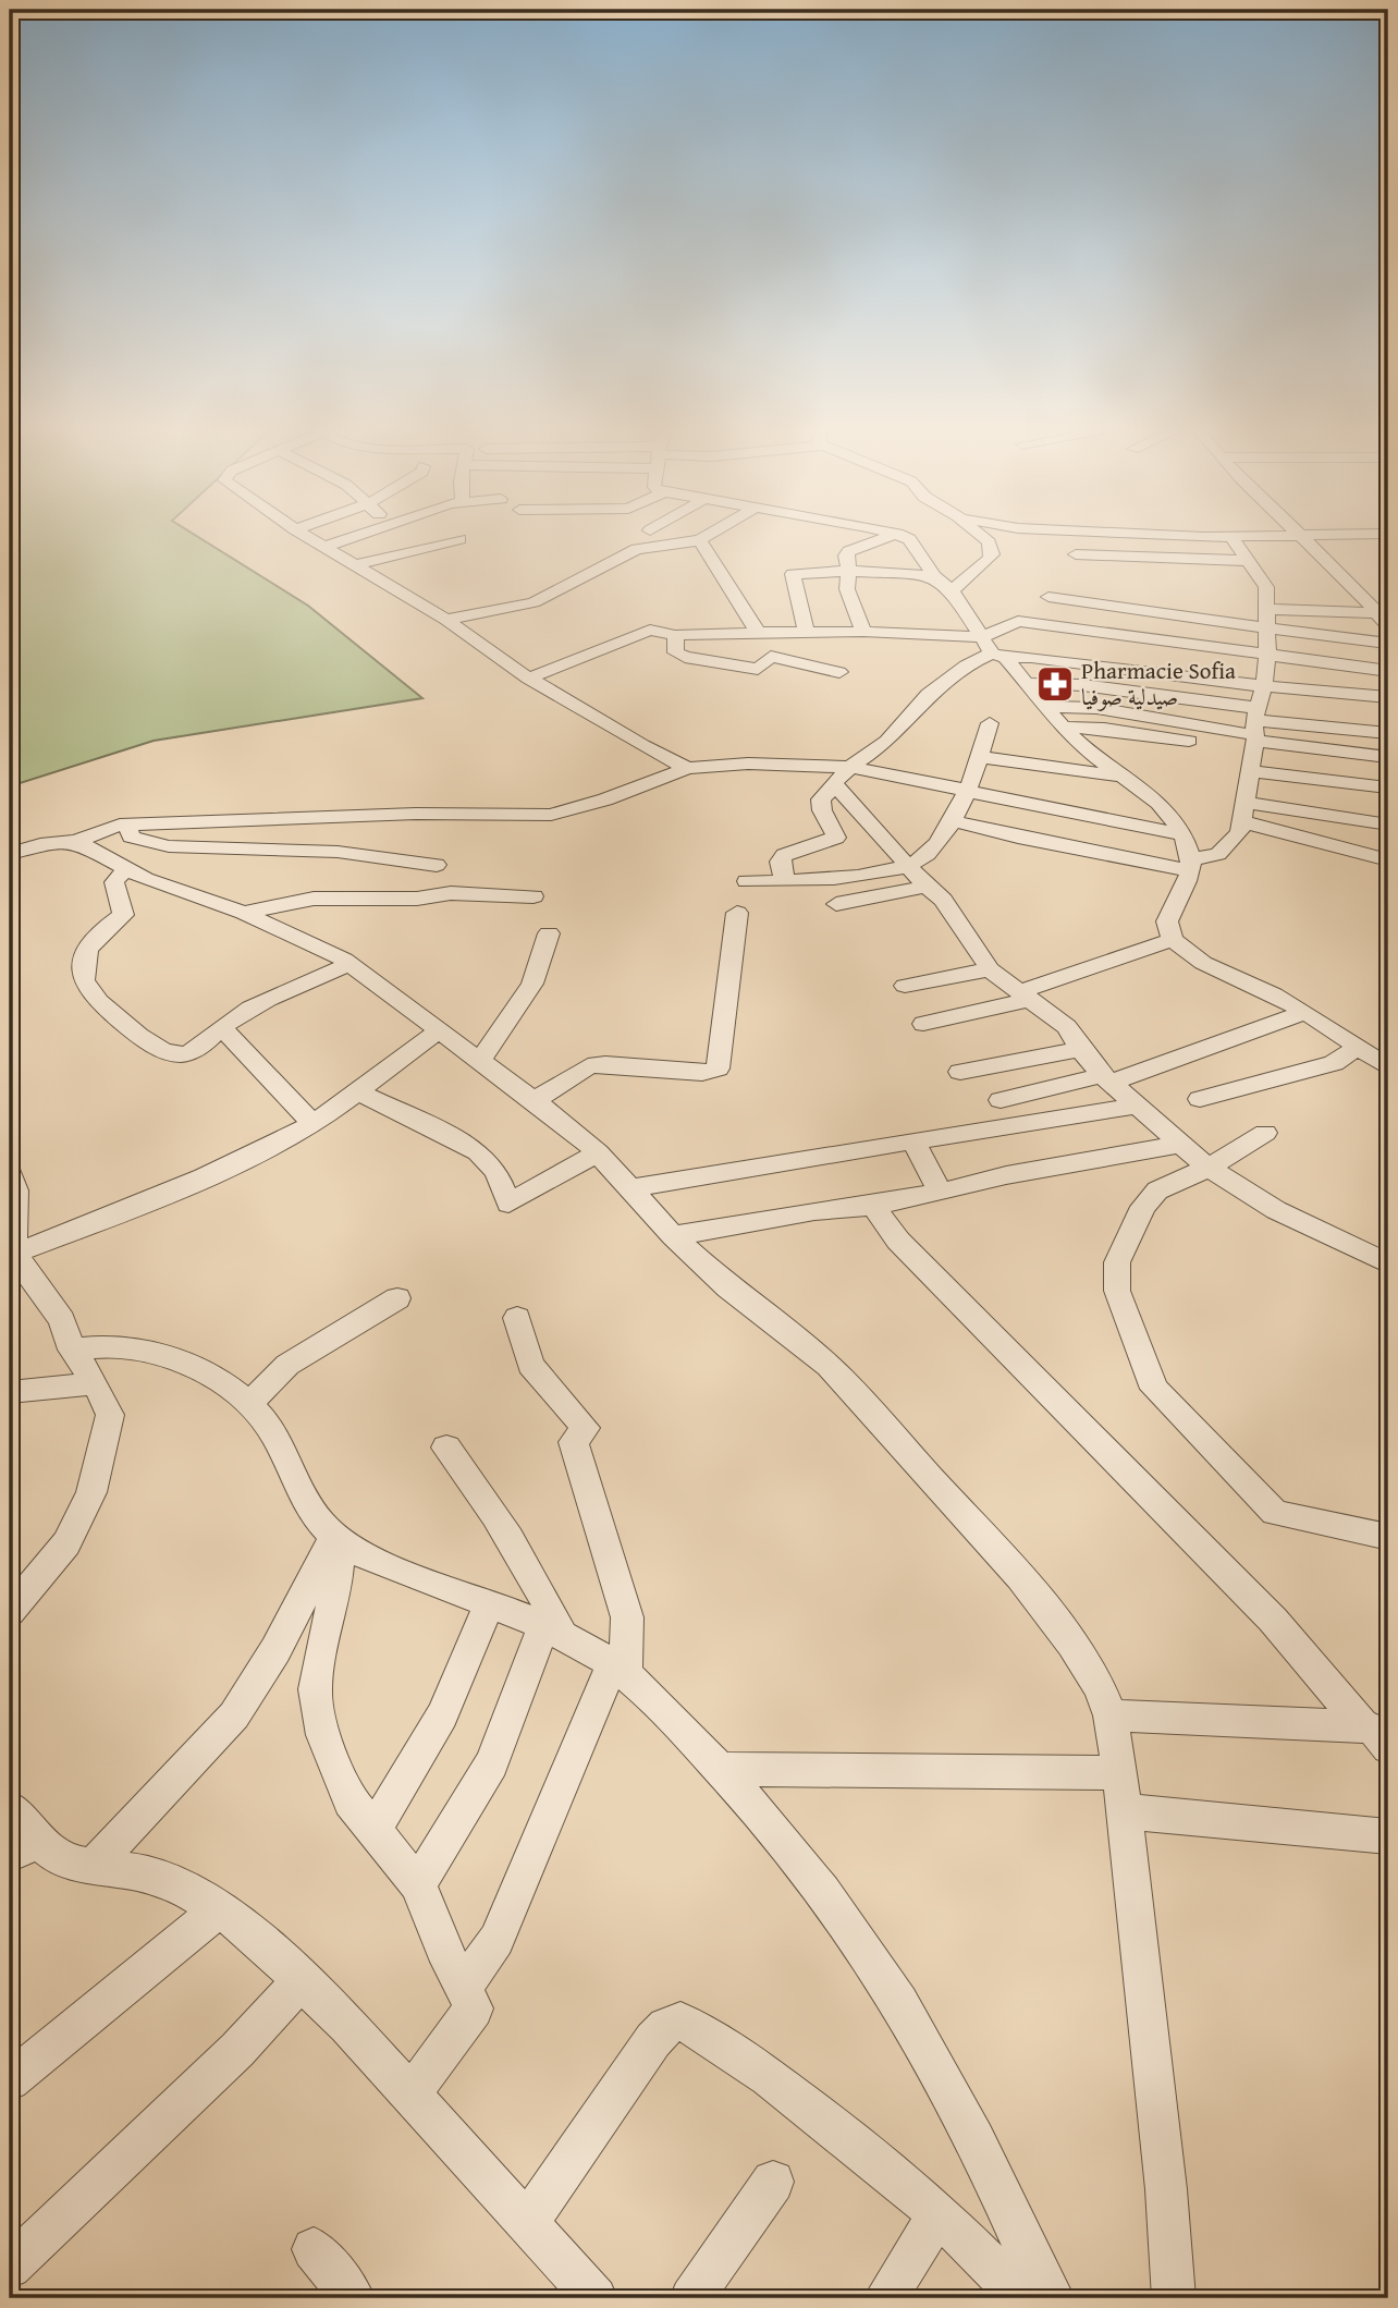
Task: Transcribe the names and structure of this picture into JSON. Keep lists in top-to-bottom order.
{
  "places": {
    "pharmacy": ["Pharmacie Sofia صيدلية صوفيا"]
  }
}
